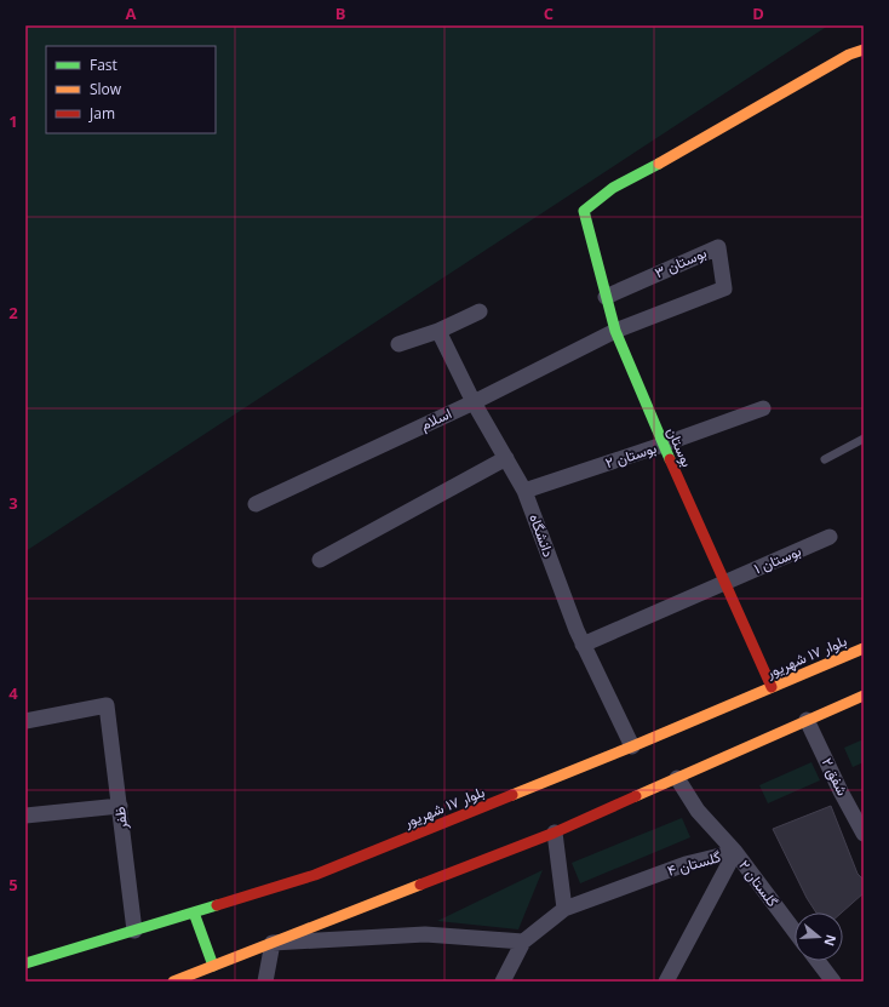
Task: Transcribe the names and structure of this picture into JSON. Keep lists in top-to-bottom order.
{
  "streets": {
    "main road": ["بوستان", "بلوار ١٧ شهریور"],
    "street": [
      "بوستان ۳",
      "اسلام",
      "بوستان ۲",
      "دانشگاه",
      "بوستان ۱",
      "شفق ۲",
      "ظفر",
      "گلستان ۴",
      "گلستان ۲"
    ]
  },
  "crossings": [
    ["بوستان ۳", "اسلام"],
    ["بوستان ۳", "بوستان"],
    ["اسلام", "بوستان"],
    ["اسلام", "دانشگاه"],
    ["بوستان", "بوستان ۲"],
    ["بوستان", "بوستان ۱"],
    ["بوستان", "بلوار ١٧ شهریور"],
    ["بوستان ۲", "دانشگاه"],
    ["دانشگاه", "بوستان ۱"],
    ["دانشگاه", "بلوار ١٧ شهریور"],
    ["بلوار ١٧ شهریور", "ظفر"],
    ["گلستان ۴", "گلستان ۲"]
  ],
  "legend": ["Fast", "Slow", "Jam"],
  "north": "right",
  "grid": {
    "columns": [
      "A",
      "B",
      "C",
      "D"
    ],
    "rows": [
      "1",
      "2",
      "3",
      "4",
      "5"
    ]
  }
}
